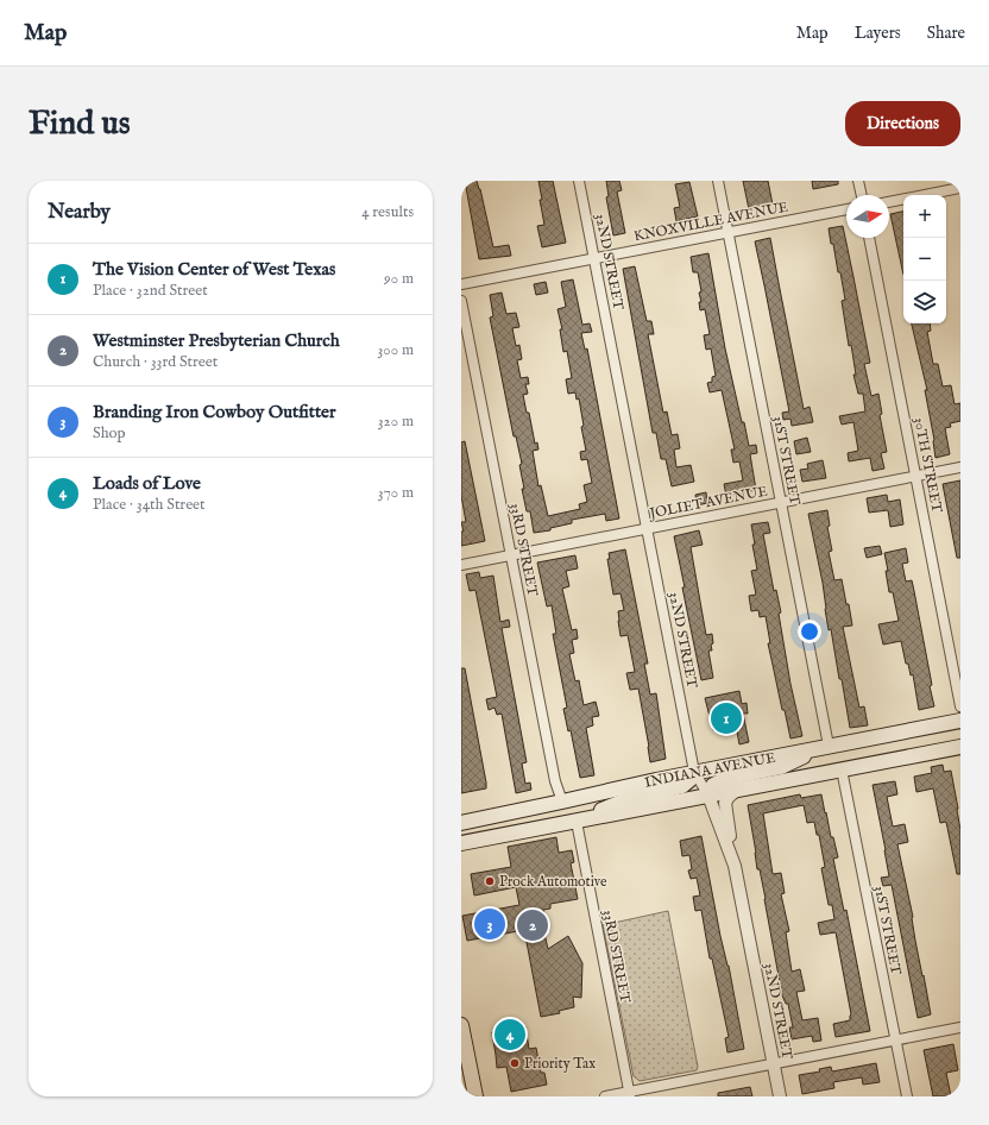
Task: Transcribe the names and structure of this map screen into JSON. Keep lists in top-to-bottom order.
{
  "streets": {
    "main road": ["INDIANA AVENUE"],
    "street": [
      "KNOXVILLE AVENUE",
      "32ND STREET",
      "31ST STREET",
      "30TH STREET",
      "JOLIET AVENUE",
      "33RD STREET"
    ]
  },
  "crossings": [
    ["KNOXVILLE AVENUE", "32ND STREET"],
    ["KNOXVILLE AVENUE", "31ST STREET"],
    ["32ND STREET", "JOLIET AVENUE"],
    ["32ND STREET", "INDIANA AVENUE"],
    ["31ST STREET", "JOLIET AVENUE"],
    ["31ST STREET", "INDIANA AVENUE"],
    ["30TH STREET", "JOLIET AVENUE"],
    ["JOLIET AVENUE", "33RD STREET"],
    ["33RD STREET", "INDIANA AVENUE"]
  ],
  "places": ["Prock Automotive", "Priority Tax"],
  "north": "right",
  "page": {
    "header": "Map",
    "nav": ["Map", "Layers", "Share"],
    "buttons": "Directions",
    "title": "Find us",
    "heading": ["Nearby", "4 results"],
    "map_buttons": ["+", "−"],
    "list": [
      {
        "mark": "1",
        "name": "The Vision Center of West Texas",
        "note": "Place · 32nd Street",
        "value": "90 m"
      },
      {
        "mark": "2",
        "name": "Westminster Presbyterian Church",
        "note": "Church · 33rd Street",
        "value": "300 m"
      },
      {
        "mark": "3",
        "name": "Branding Iron Cowboy Outfitter",
        "note": "Shop",
        "value": "320 m"
      },
      {
        "mark": "4",
        "name": "Loads of Love",
        "note": "Place · 34th Street",
        "value": "370 m"
      }
    ],
    "pins": [
      "1",
      "3",
      "2",
      "4"
    ]
  }
}
